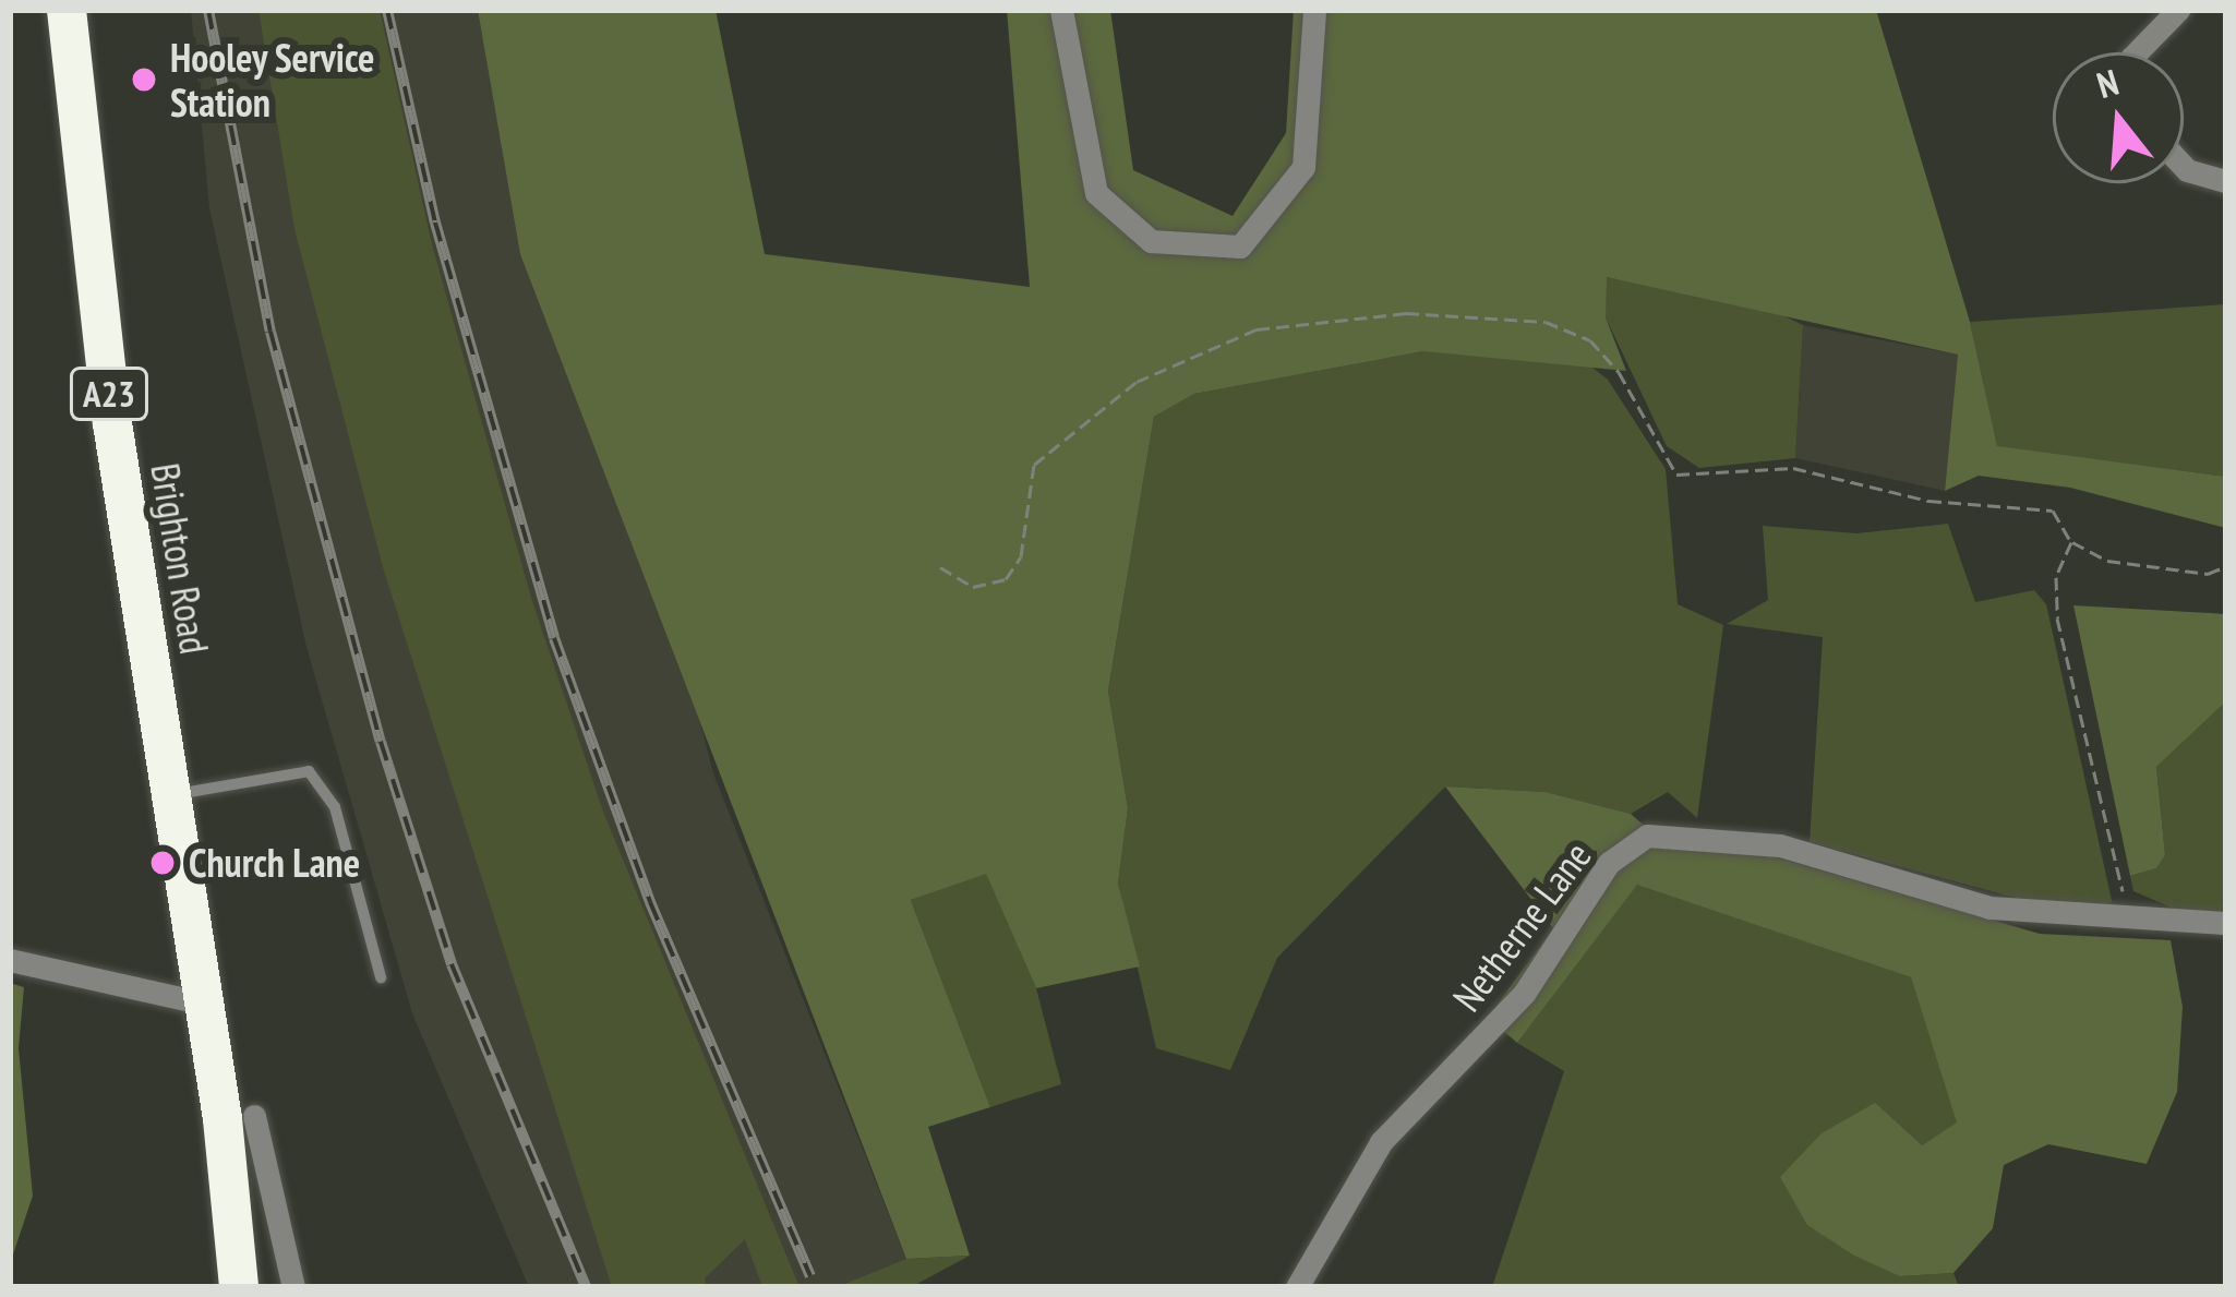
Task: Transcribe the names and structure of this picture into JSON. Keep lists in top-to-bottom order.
{
  "streets": {
    "highway": ["A23", "Brighton Road"],
    "street": ["Netherne Lane"]
  },
  "places": ["Hooley Service Station", "Church Lane"],
  "north": "top"
}
